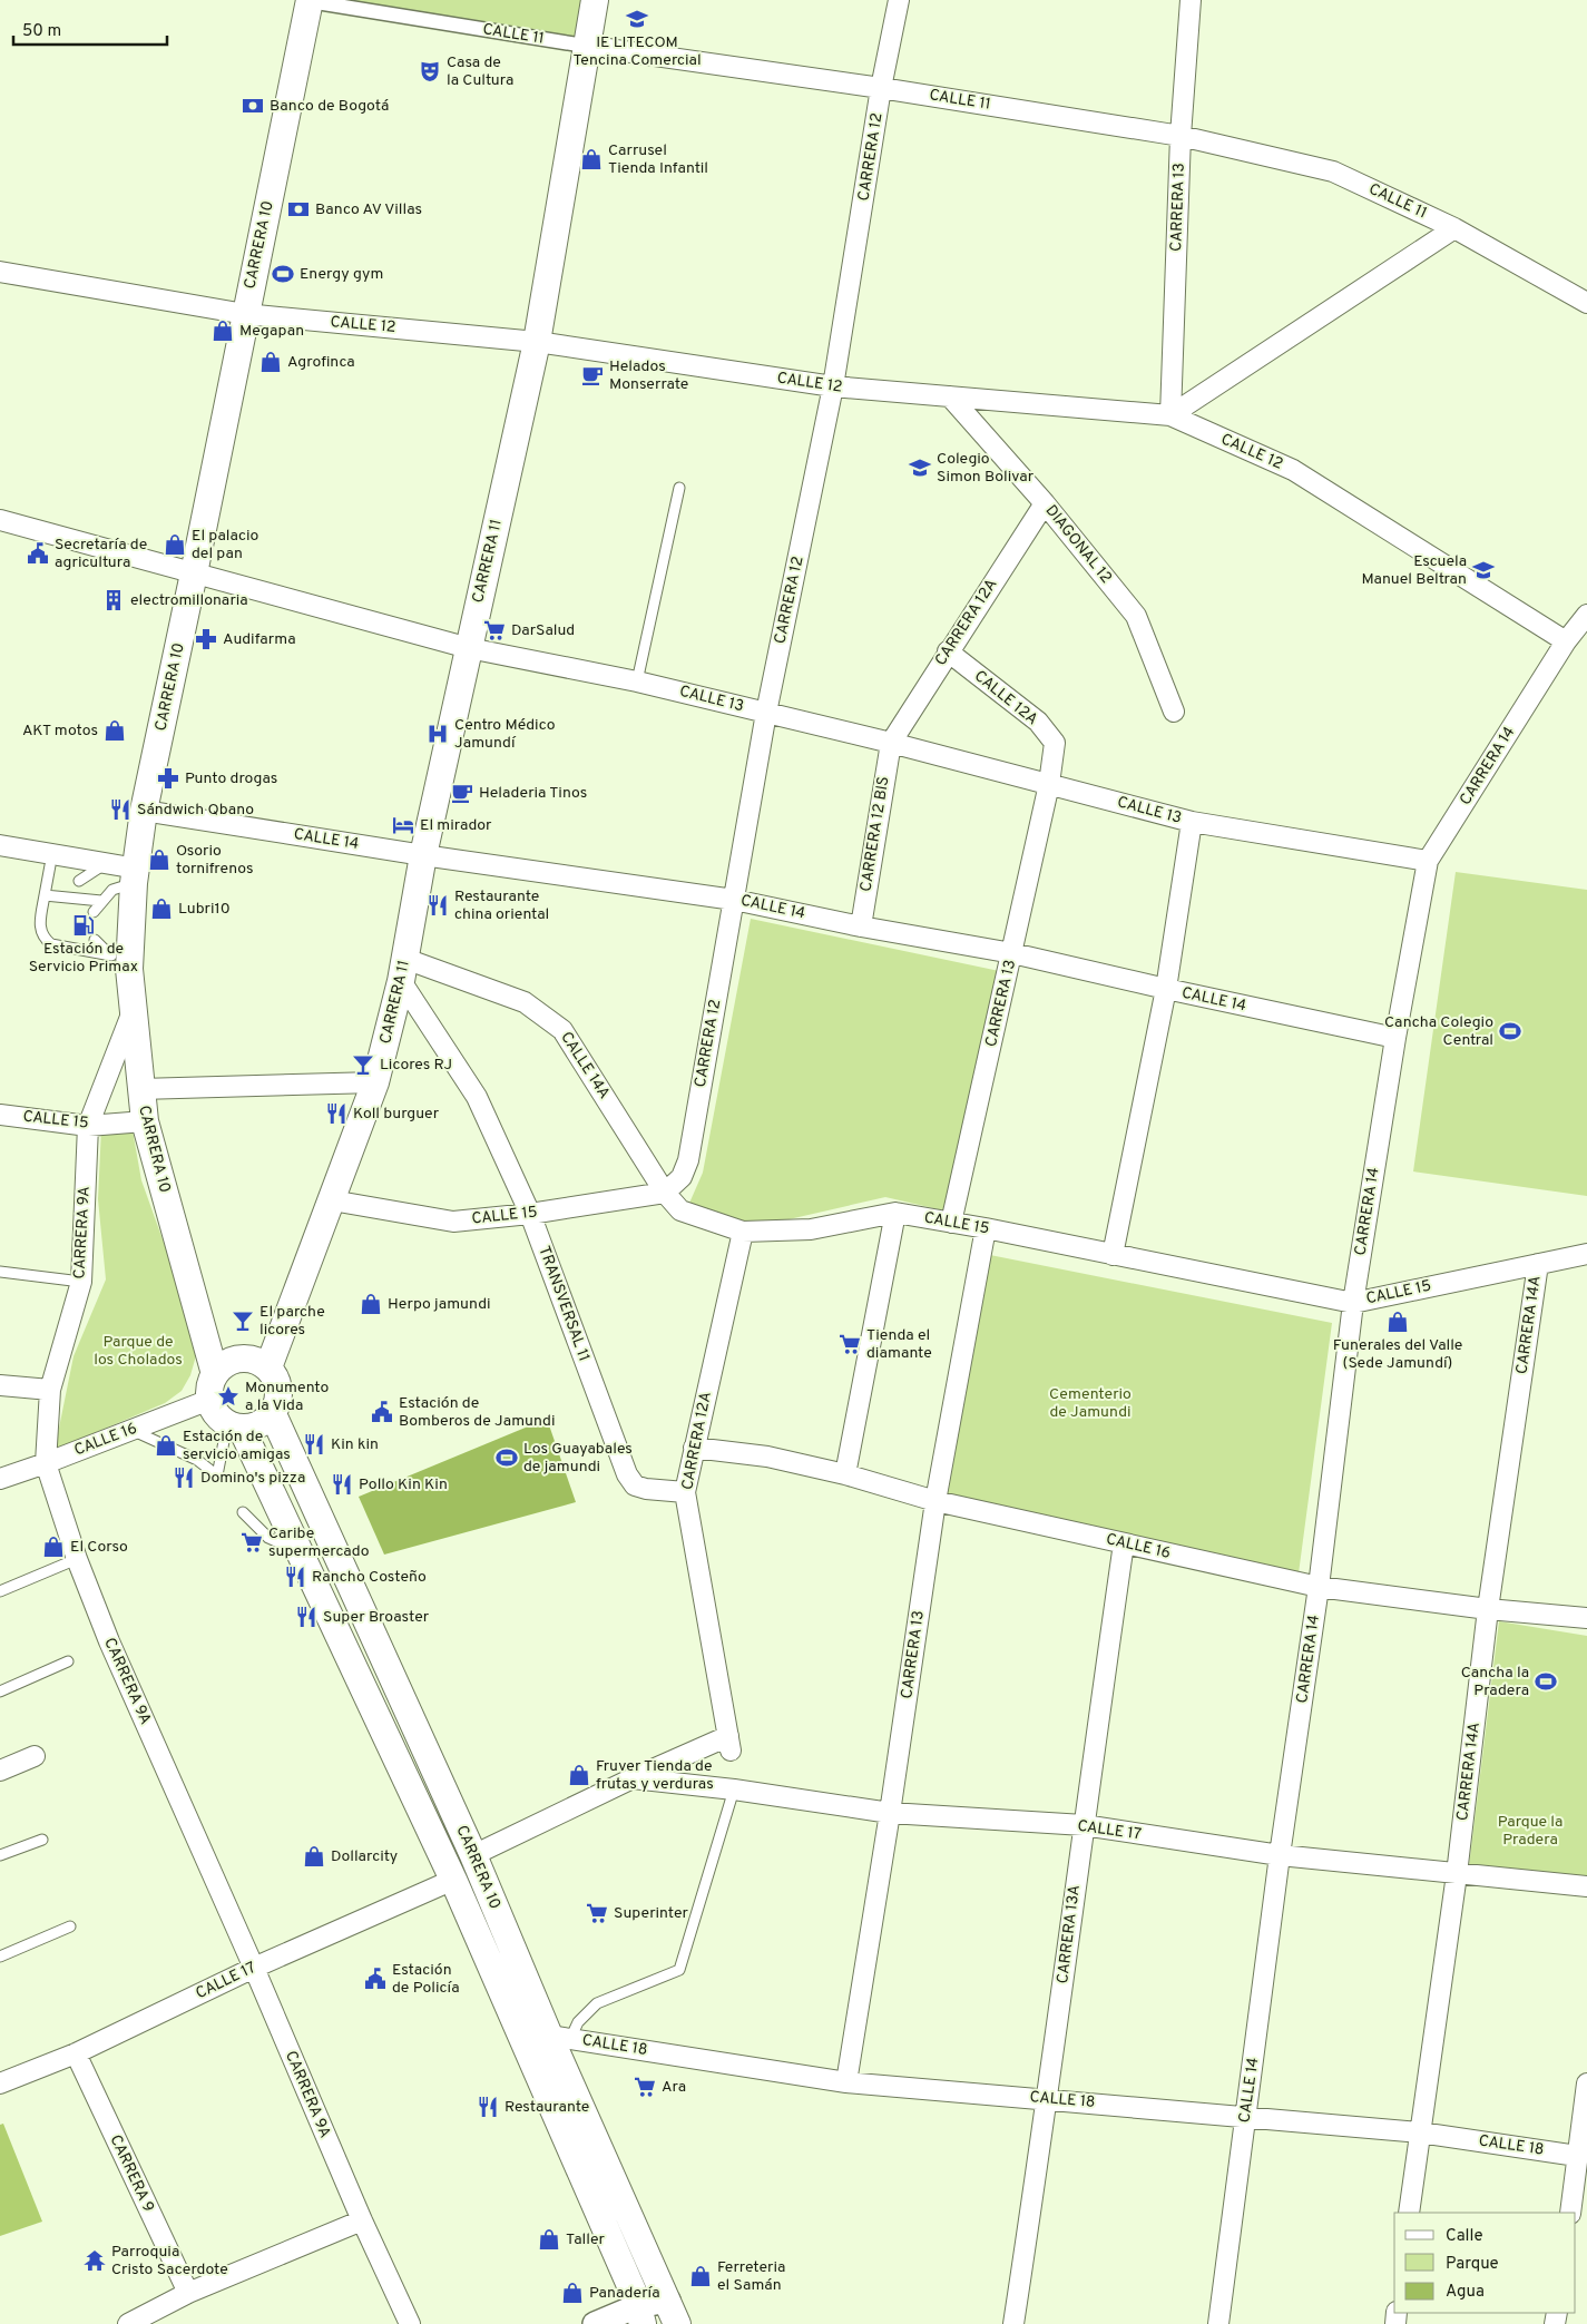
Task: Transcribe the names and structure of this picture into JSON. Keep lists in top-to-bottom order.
{
  "streets": {
    "main road": ["CARRERA 10", "CARRERA 11"],
    "street": [
      "CALLE 11",
      "CARRERA 12",
      "CARRERA 13",
      "CALLE 12",
      "DIAGONAL 12",
      "CARRERA 12A",
      "CALLE 12A",
      "CALLE 13",
      "CARRERA 14",
      "CARRERA 12 BIS",
      "CALLE 14",
      "CALLE 14A",
      "CALLE 15",
      "CARRERA 9A",
      "TRANSVERSAL 11",
      "CARRERA 14A",
      "CALLE 16",
      "CALLE 17",
      "CARRERA 13A",
      "CALLE 18",
      "CARRERA 9"
    ]
  },
  "crossings": [
    ["CALLE 11", "CARRERA 12"],
    ["CALLE 11", "CARRERA 13"],
    ["CALLE 11", "CARRERA 10"],
    ["CALLE 11", "CARRERA 11"],
    ["CARRERA 12", "CALLE 12"],
    ["CARRERA 12", "CALLE 13"],
    ["CARRERA 12", "CALLE 14"],
    ["CARRERA 12", "CALLE 14A"],
    ["CARRERA 12", "CALLE 15"],
    ["CARRERA 13", "CALLE 12"],
    ["CARRERA 13", "CALLE 12A"],
    ["CARRERA 13", "CALLE 13"],
    ["CARRERA 13", "CALLE 14"],
    ["CARRERA 13", "CALLE 15"],
    ["CARRERA 13", "CALLE 16"],
    ["CARRERA 13", "CALLE 17"],
    ["CARRERA 13", "CALLE 18"],
    ["CARRERA 10", "CALLE 12"],
    ["CARRERA 10", "CARRERA 11"],
    ["CARRERA 10", "CALLE 13"],
    ["CARRERA 10", "CALLE 14"],
    ["CARRERA 10", "CALLE 15"],
    ["CARRERA 10", "CARRERA 9A"],
    ["CARRERA 10", "CALLE 16"],
    ["CARRERA 10", "CALLE 17"],
    ["CARRERA 10", "CALLE 18"],
    ["CALLE 12", "DIAGONAL 12"],
    ["CALLE 12", "CARRERA 11"],
    ["CALLE 12", "CARRERA 14"],
    ["DIAGONAL 12", "CARRERA 12A"],
    ["CARRERA 11", "CALLE 13"],
    ["CARRERA 11", "CALLE 14"],
    ["CARRERA 11", "CALLE 14A"],
    ["CARRERA 11", "CALLE 15"],
    ["CARRERA 11", "TRANSVERSAL 11"],
    ["CARRERA 11", "CALLE 16"],
    ["CARRERA 12A", "CALLE 12A"],
    ["CARRERA 12A", "CALLE 13"],
    ["CARRERA 12A", "CARRERA 12 BIS"],
    ["CARRERA 12A", "CALLE 15"],
    ["CARRERA 12A", "TRANSVERSAL 11"],
    ["CARRERA 12A", "CALLE 16"],
    ["CARRERA 12A", "CALLE 17"],
    ["CALLE 12A", "CALLE 13"],
    ["CALLE 13", "CARRERA 14"],
    ["CALLE 13", "CARRERA 12 BIS"],
    ["CARRERA 14", "CALLE 14"],
    ["CARRERA 14", "CALLE 15"],
    ["CARRERA 14", "CALLE 16"],
    ["CARRERA 14", "CALLE 17"],
    ["CARRERA 12 BIS", "CALLE 14"],
    ["CALLE 14", "CALLE 17"],
    ["CALLE 14", "CALLE 18"],
    ["CALLE 14A", "CALLE 15"],
    ["CALLE 14A", "TRANSVERSAL 11"],
    ["CALLE 15", "CARRERA 9A"],
    ["CALLE 15", "TRANSVERSAL 11"],
    ["CALLE 15", "CARRERA 14A"],
    ["CARRERA 9A", "CALLE 16"],
    ["CARRERA 9A", "CALLE 17"],
    ["CARRERA 14A", "CALLE 16"],
    ["CARRERA 14A", "CALLE 17"],
    ["CARRERA 14A", "CALLE 18"],
    ["CALLE 16", "CARRERA 13A"],
    ["CALLE 17", "CARRERA 13A"],
    ["CALLE 17", "CARRERA 9"],
    ["CARRERA 13A", "CALLE 18"]
  ],
  "parks": ["Parque de los Cholados", "Cementerio de Jamundi", "Parque la Pradera"],
  "places": {
    "school or university": ["IE LITECOM Tencina Comercial", "Colegio Simon Bolivar", "Escuela Manuel Beltran"],
    "theatre": ["Casa de la Cultura"],
    "bank": ["Banco de Bogotá", "Banco AV Villas"],
    "shop": [
      "Carrusel Tienda Infantil",
      "Megapan",
      "Agrofinca",
      "El palacio del pan",
      "AKT motos",
      "Osorio tornifrenos",
      "Lubri10",
      "Herpo jamundi",
      "Funerales del Valle (Sede Jamundí)",
      "Estación de servicio amigas",
      "El Corso",
      "Fruver Tienda de frutas y verduras",
      "Dollarcity",
      "Taller",
      "Ferreteria el Samán",
      "Panadería"
    ],
    "sports": [
      "Energy gym",
      "Cancha Colegio Central",
      "Los Guayabales de jamundi",
      "Cancha la Pradera"
    ],
    "cafe": ["Helados Monserrate", "Heladeria Tinos"],
    "public building": ["Secretaría de agricultura", "Estación de Bomberos de Jamundi", "Estación de Policía"],
    "building": ["electromillonaria"],
    "supermarket": [
      "DarSalud",
      "Tienda el diamante",
      "Caribe supermercado",
      "Superinter",
      "Ara"
    ],
    "pharmacy": ["Audifarma", "Punto drogas"],
    "hospital": ["Centro Médico Jamundí"],
    "restaurant": [
      "Sándwich Qbano",
      "Restaurante china oriental",
      "Koll burguer",
      "Kin kin",
      "Domino's pizza",
      "Pollo Kin Kin",
      "Rancho Costeño",
      "Super Broaster",
      "Restaurante"
    ],
    "hotel": ["El mirador"],
    "fuel station": ["Estación de Servicio Primax"],
    "bar": ["Licores RJ", "El parche licores"],
    "place": ["Monumento a la Vida"],
    "temple": ["Parroquia Cristo Sacerdote"]
  },
  "legend": ["Calle", "Parque", "Agua"],
  "scale_bar": "50 m"
}
